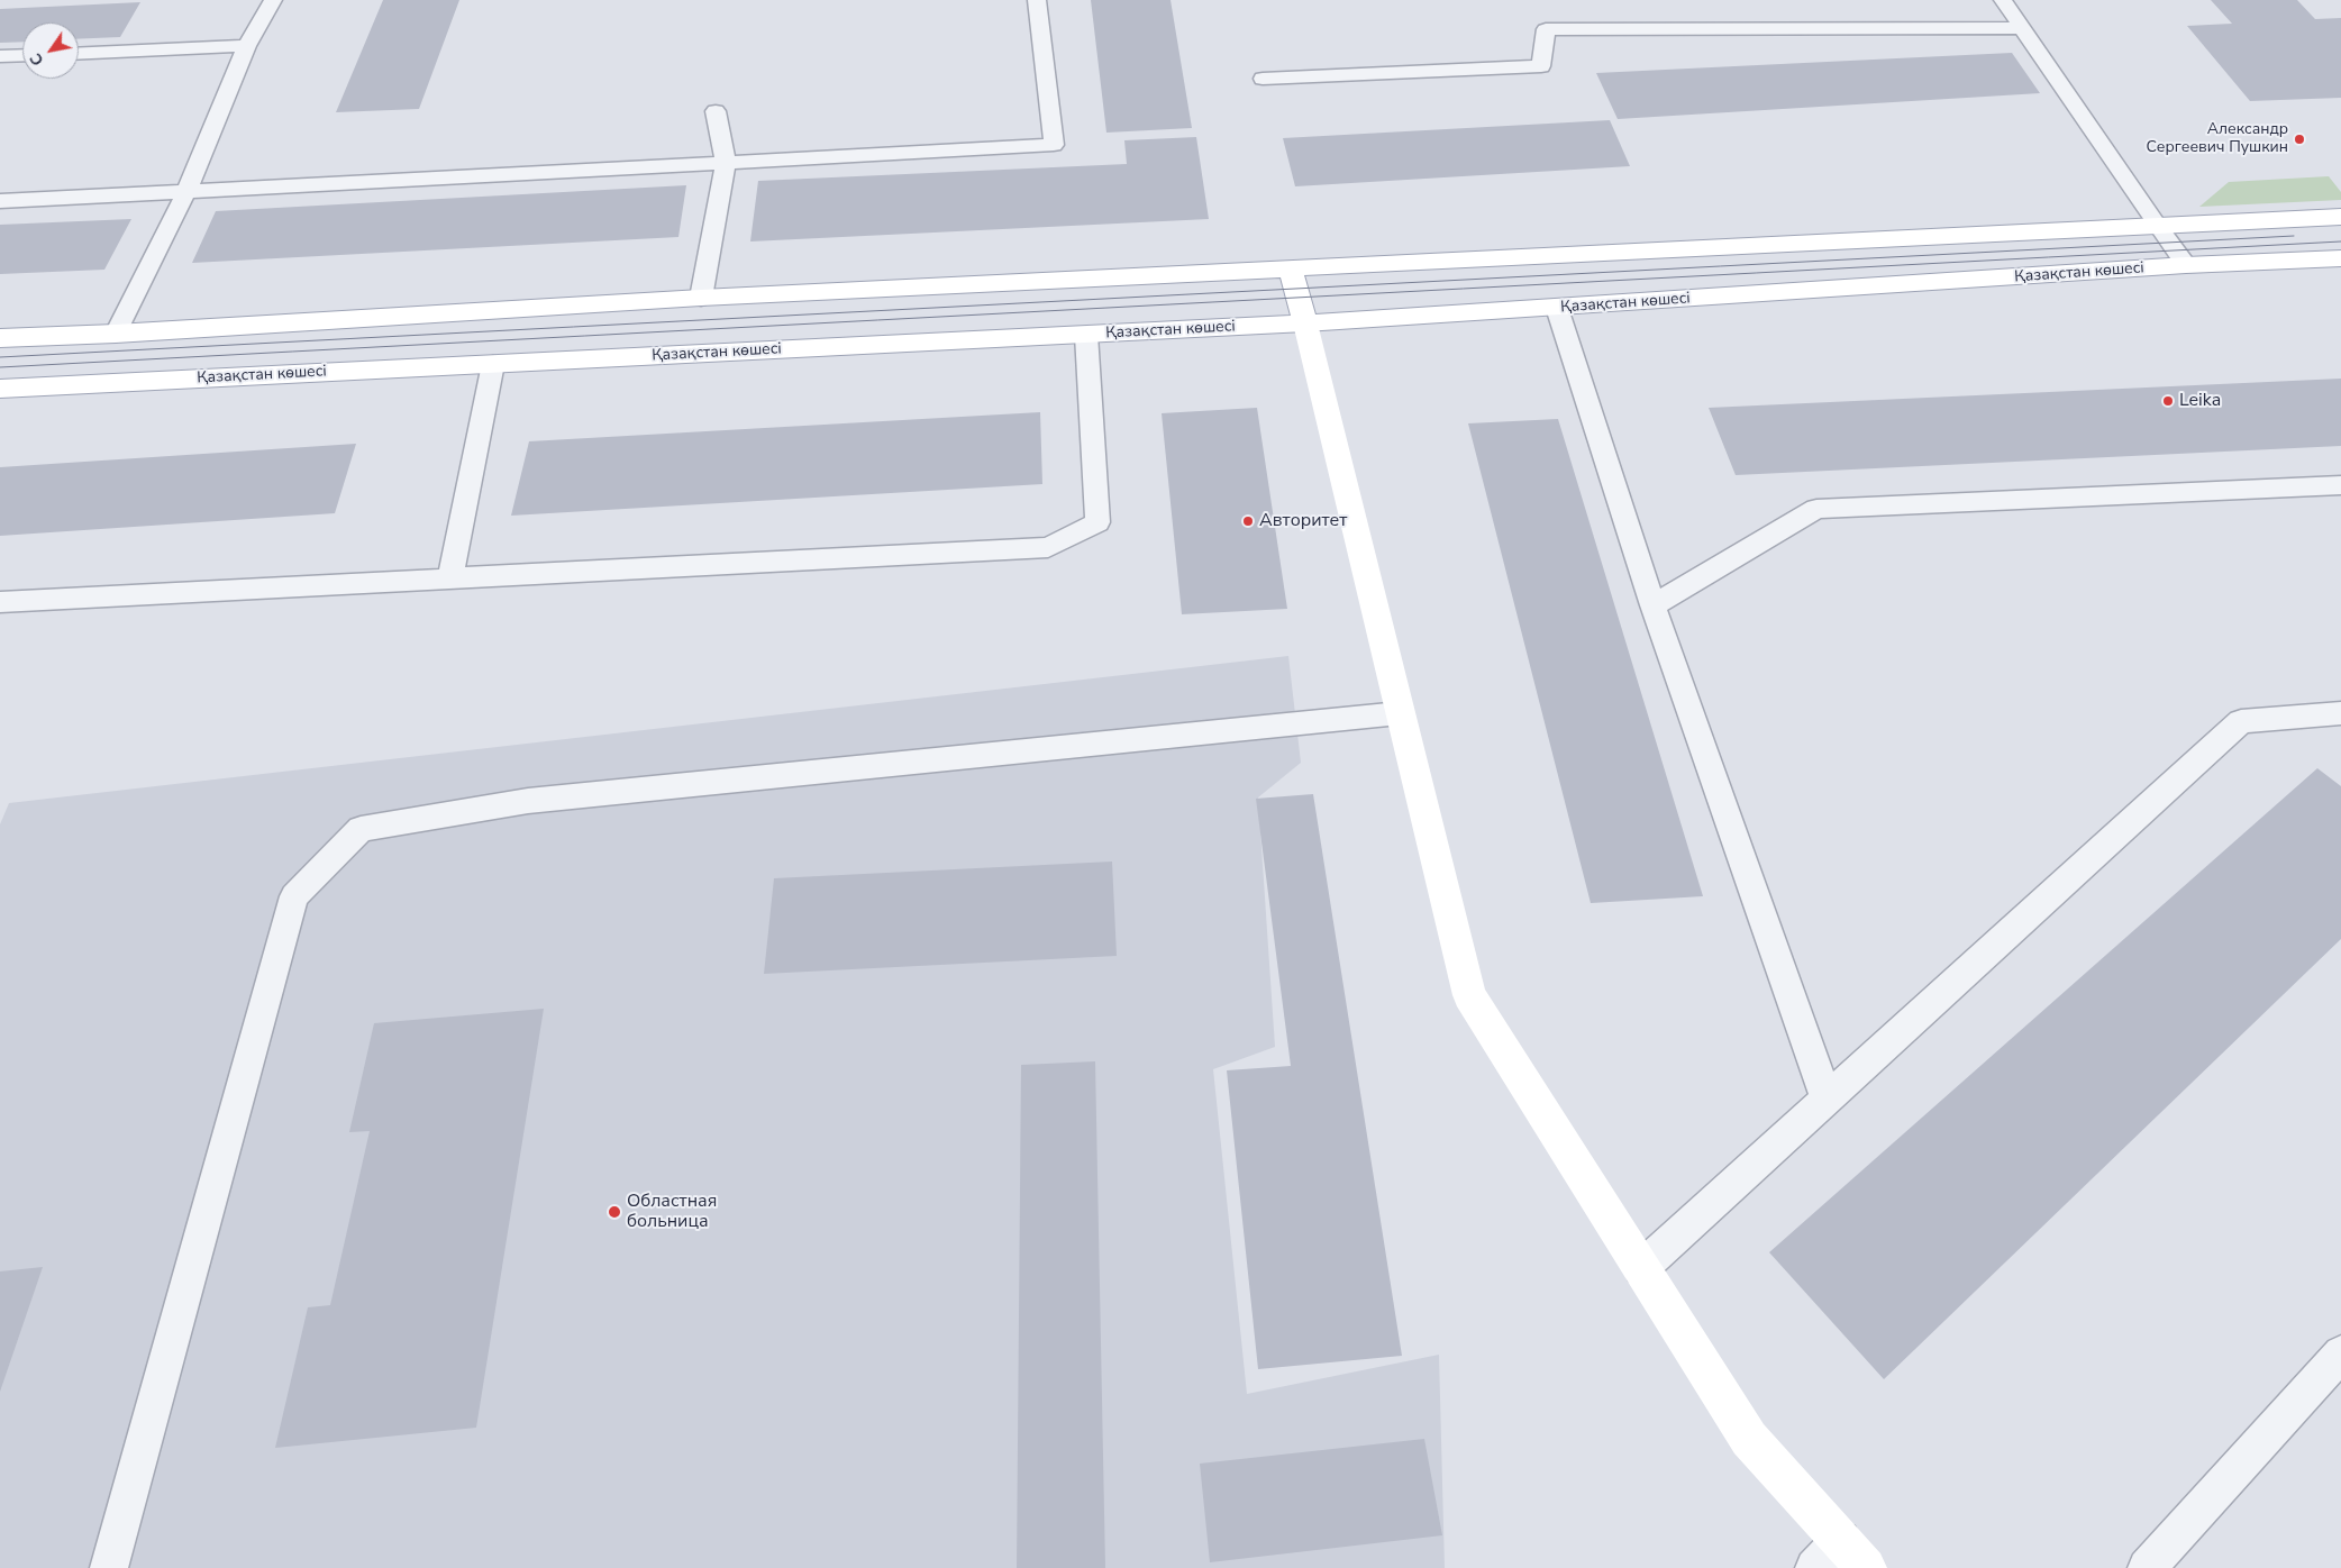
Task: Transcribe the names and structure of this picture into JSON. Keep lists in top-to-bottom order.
{
  "streets": {
    "main road": ["Қазақстан көшесі"]
  },
  "places": [
    "Александр Сергеевич Пушкин",
    "Leika",
    "Авторитет",
    "Областная больница"
  ],
  "north": "bottom left"
}
